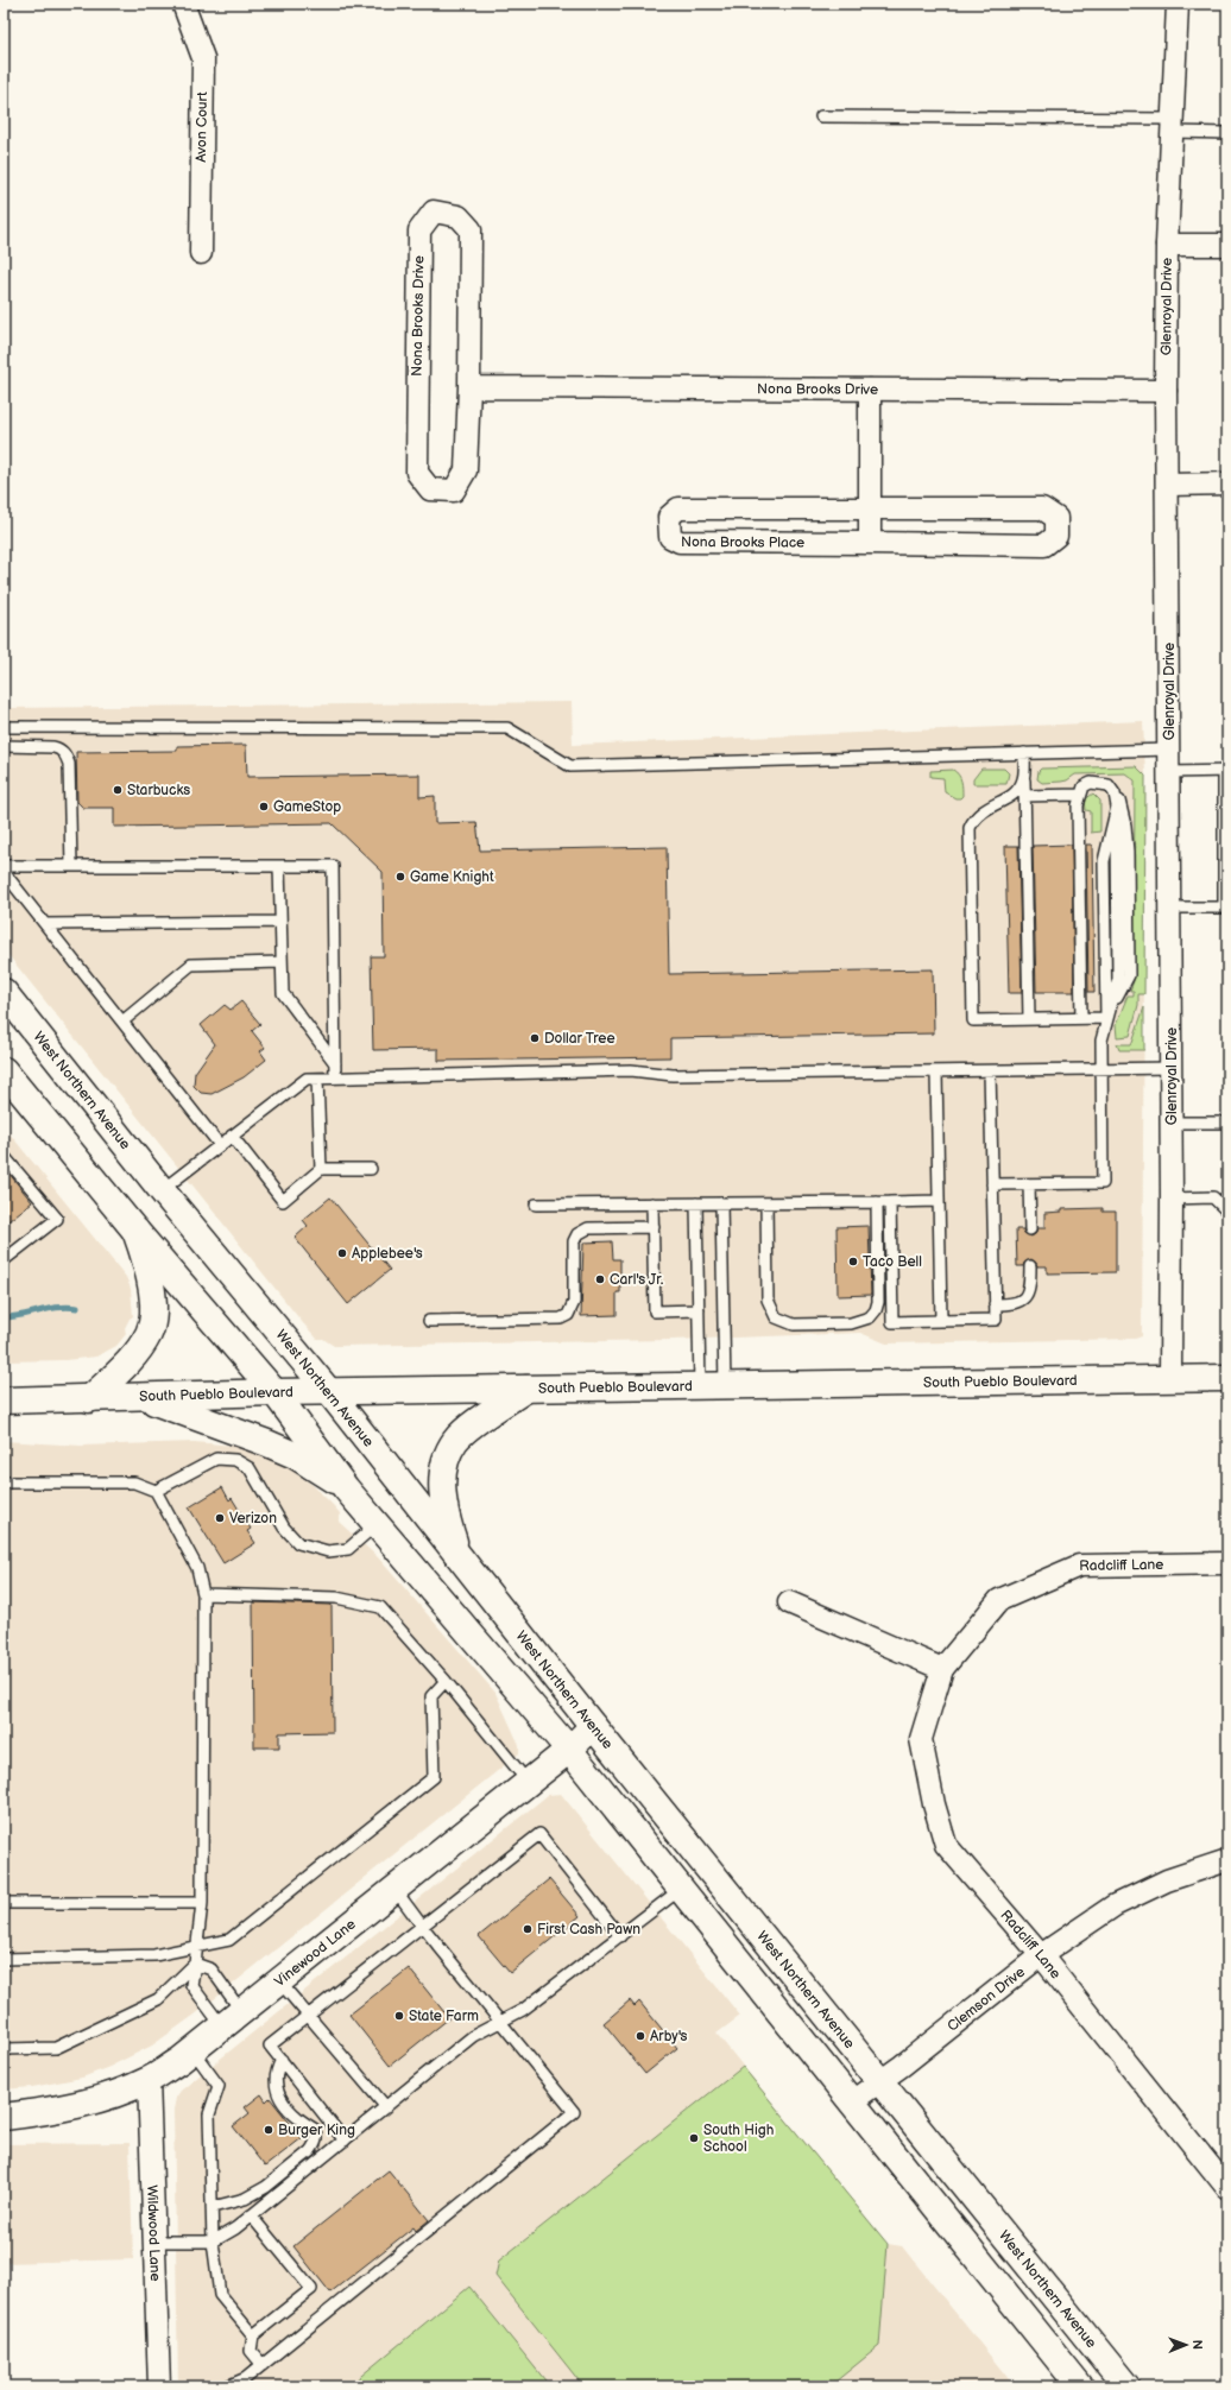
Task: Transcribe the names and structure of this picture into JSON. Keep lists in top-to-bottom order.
{
  "streets": {
    "main road": ["West Northern Avenue", "South Pueblo Boulevard", "Vinewood Lane"],
    "street": [
      "Avon Court",
      "Glenroyal Drive",
      "Nona Brooks Drive",
      "Nona Brooks Place",
      "Radcliff Lane",
      "Clemson Drive",
      "Wildwood Lane"
    ]
  },
  "crossings": [
    ["Glenroyal Drive", "Nona Brooks Drive"],
    ["Glenroyal Drive", "South Pueblo Boulevard"],
    ["West Northern Avenue", "South Pueblo Boulevard"],
    ["West Northern Avenue", "Vinewood Lane"],
    ["West Northern Avenue", "Clemson Drive"],
    ["Radcliff Lane", "Clemson Drive"],
    ["Vinewood Lane", "Wildwood Lane"]
  ],
  "places": [
    "Starbucks",
    "GameStop",
    "Game Knight",
    "Dollar Tree",
    "Applebee's",
    "Taco Bell",
    "Carl's Jr.",
    "Verizon",
    "First Cash Pawn",
    "State Farm",
    "Arby's",
    "Burger King",
    "South High School"
  ],
  "north": "right"
}
